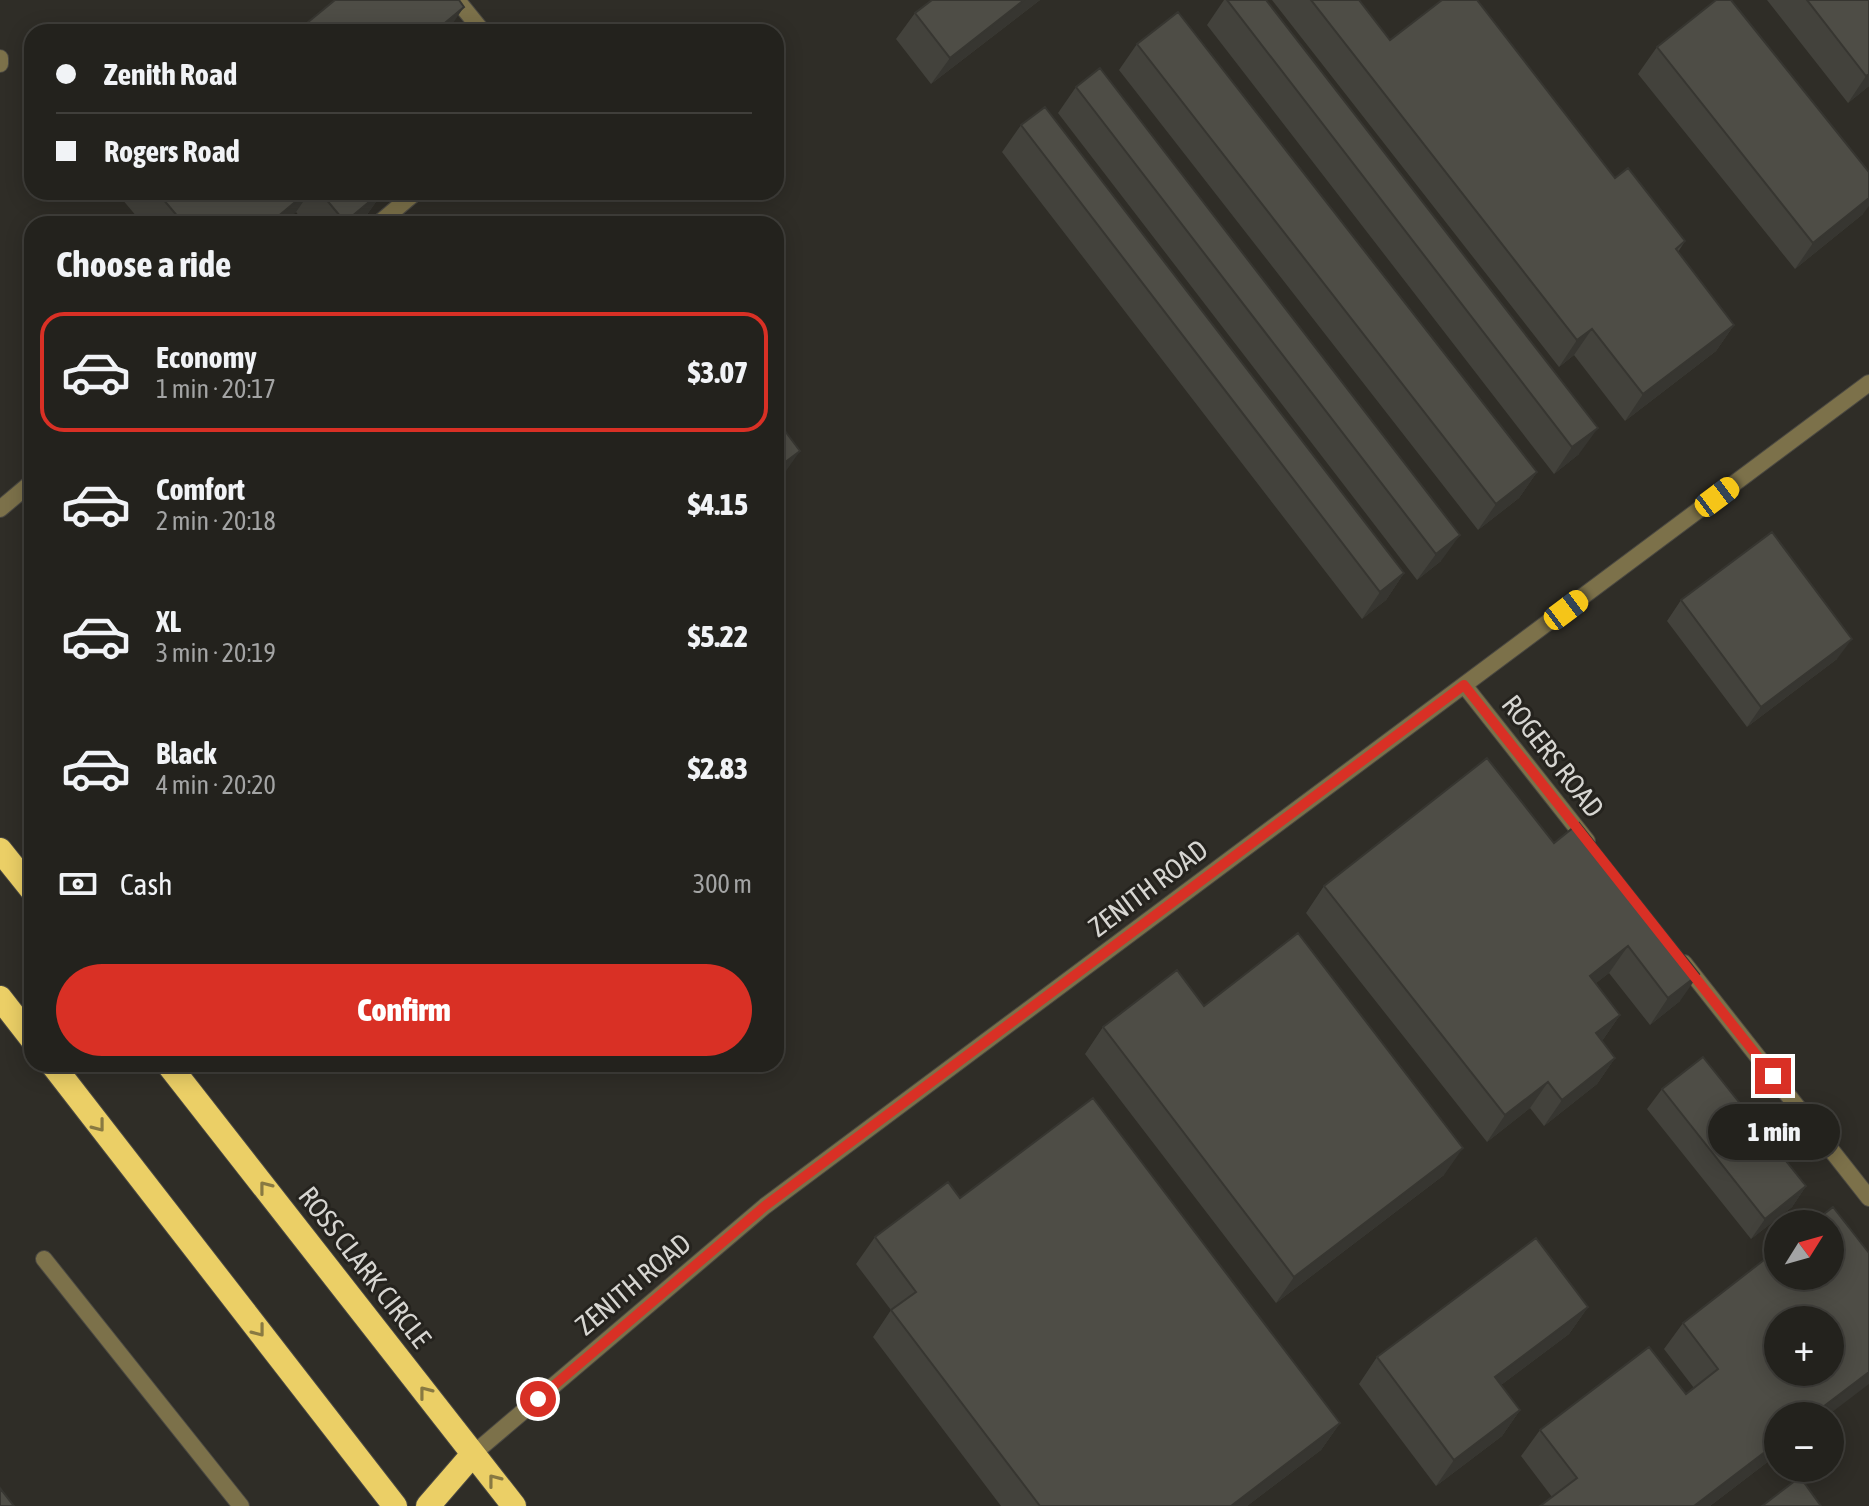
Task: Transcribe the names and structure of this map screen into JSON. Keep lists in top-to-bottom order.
{
  "streets": {
    "highway": ["ROSS CLARK CIRCLE"],
    "street": ["ROGERS ROAD", "ZENITH ROAD"]
  },
  "crossings": [
    ["ROGERS ROAD", "ZENITH ROAD"],
    ["ZENITH ROAD", "ROSS CLARK CIRCLE"]
  ],
  "north": "top right",
  "page": {
    "banner": ["Zenith Road", "Rogers Road"],
    "heading": "Choose a ride",
    "list": [
      {
        "name": "Economy",
        "note": "1 min · 20:17",
        "value": "$3.07"
      },
      {
        "name": "Comfort",
        "note": "2 min · 20:18",
        "value": "$4.15"
      },
      {
        "name": "XL",
        "note": "3 min · 20:19",
        "value": "$5.22"
      },
      {
        "name": "Black",
        "note": "4 min · 20:20",
        "value": "$2.83"
      }
    ],
    "pay": ["Cash", "300 m"],
    "buttons": "Confirm",
    "bubble": "1 min",
    "map_buttons": ["+", "−"]
  }
}
